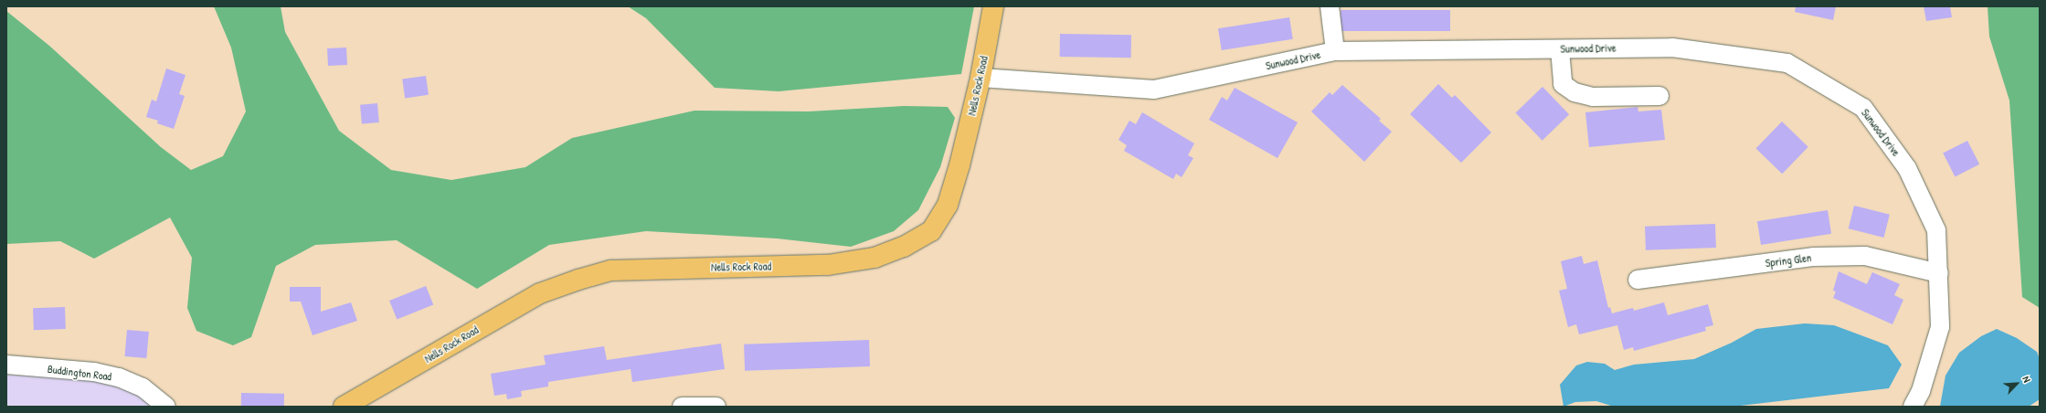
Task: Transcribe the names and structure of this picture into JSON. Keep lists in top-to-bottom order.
{
  "streets": {
    "main road": ["Nells Rock Road"],
    "street": ["Sunwood Drive", "Spring Glen", "Buddington Road"]
  },
  "crossings": [
    ["Sunwood Drive", "Nells Rock Road"],
    ["Sunwood Drive", "Spring Glen"]
  ],
  "north": "top right"
}
